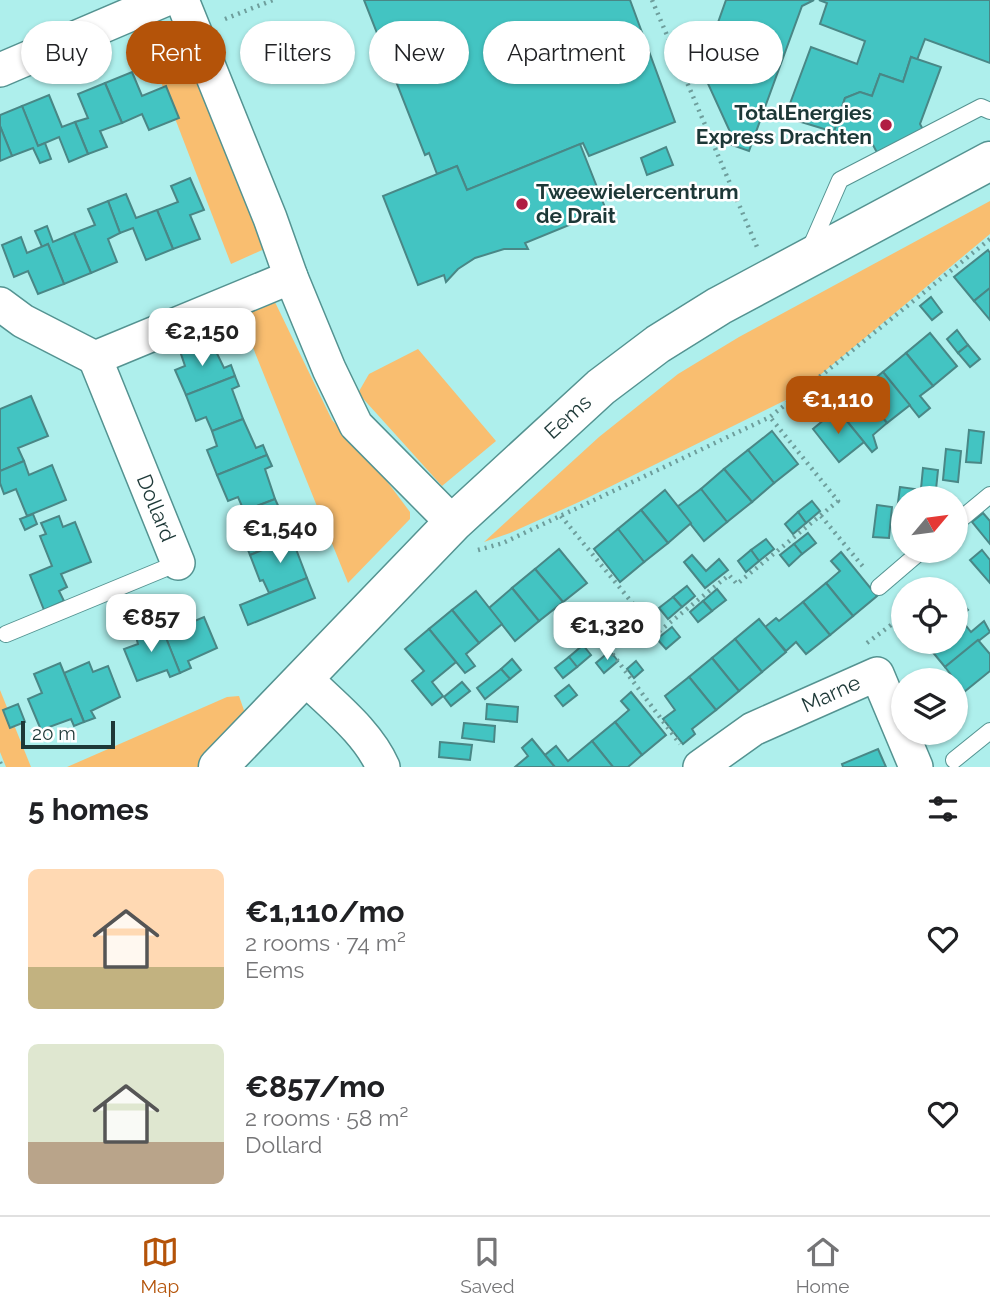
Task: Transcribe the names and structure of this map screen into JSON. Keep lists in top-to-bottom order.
{
  "streets": {
    "street": ["Eems", "Dollard", "Marne"]
  },
  "places": ["TotalEnergies Express Drachten", "Tweewielercentrum de Drait"],
  "scale_bar": "20 m",
  "north": "top right",
  "page": {
    "chip": [
      "Buy",
      "Rent",
      "Filters",
      "New",
      "Apartment",
      "House"
    ],
    "price": [
      "€2,150",
      "€1,110",
      "€1,540",
      "€857",
      "€1,320"
    ],
    "scale": "20 m",
    "heading": "5 homes",
    "list": [
      {
        "name": "€1,110/mo",
        "note": "2 rooms · 74 m² · Eems"
      },
      {
        "name": "€857/mo",
        "note": "2 rooms · 58 m² · Dollard"
      }
    ],
    "tabs": ["Map", "Saved", "Home"]
  }
}
